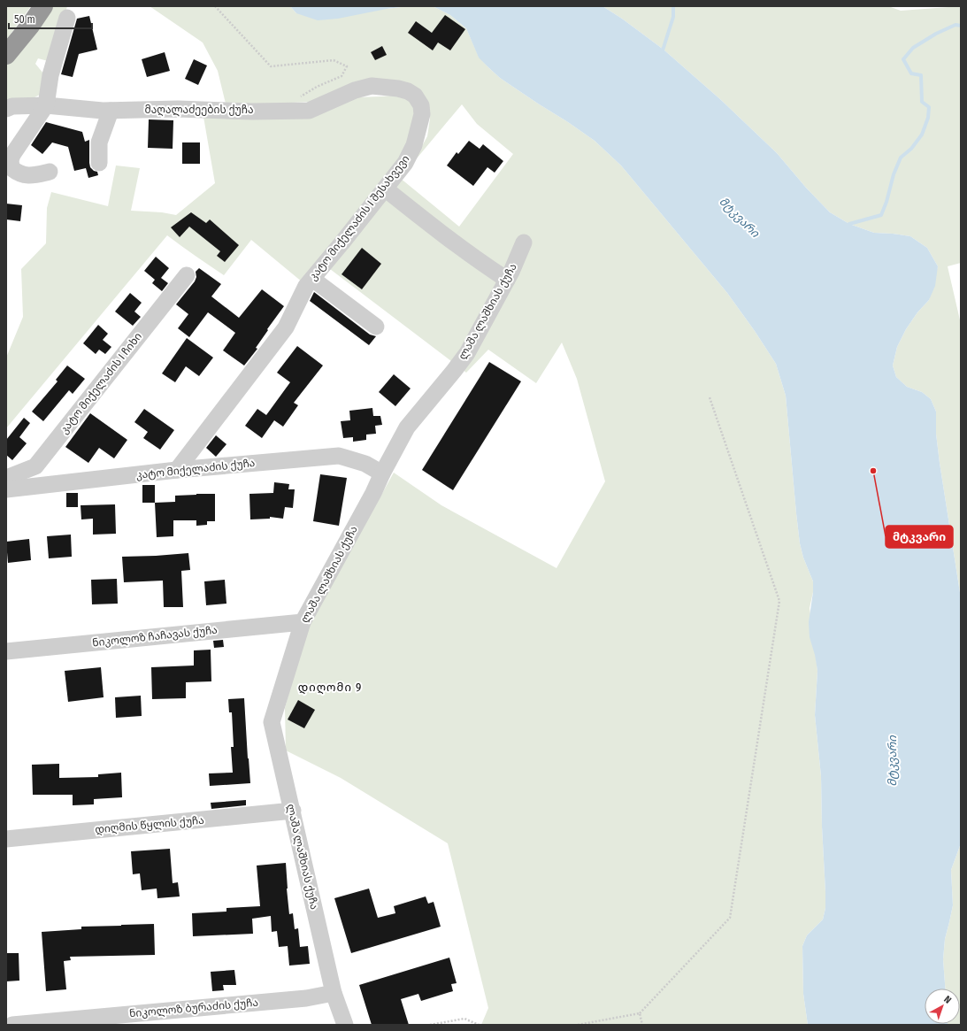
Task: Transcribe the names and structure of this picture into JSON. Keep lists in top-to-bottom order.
{
  "streets": {
    "street": [
      "მაღალაძეების ქუჩა",
      "კატო მიქელაძის I შესახვევი",
      "ლაშა ლაშხიას ქუჩა",
      "კატო მიქელაძის I ჩიხი",
      "კატო მიქელაძის ქუჩა",
      "ნიკოლოზ ჩაჩავას ქუჩა",
      "დიღმის წყლის ქუჩა",
      "ნიკოლოზ ბურაძის ქუჩა"
    ]
  },
  "crossings": [
    ["მაღალაძეების ქუჩა", "კატო მიქელაძის I შესახვევი"],
    ["კატო მიქელაძის I შესახვევი", "კატო მიქელაძის ქუჩა"],
    ["ლაშა ლაშხიას ქუჩა", "კატო მიქელაძის ქუჩა"],
    ["ლაშა ლაშხიას ქუჩა", "ნიკოლოზ ჩაჩავას ქუჩა"],
    ["ლაშა ლაშხიას ქუჩა", "დიღმის წყლის ქუჩა"],
    ["ლაშა ლაშხიას ქუჩა", "ნიკოლოზ ბურაძის ქუჩა"]
  ],
  "districts": ["დიღომი 9"],
  "water": ["მტკვარი"],
  "places": ["მტკვარი"],
  "scale_bar": "50 m",
  "north": "top right"
}
